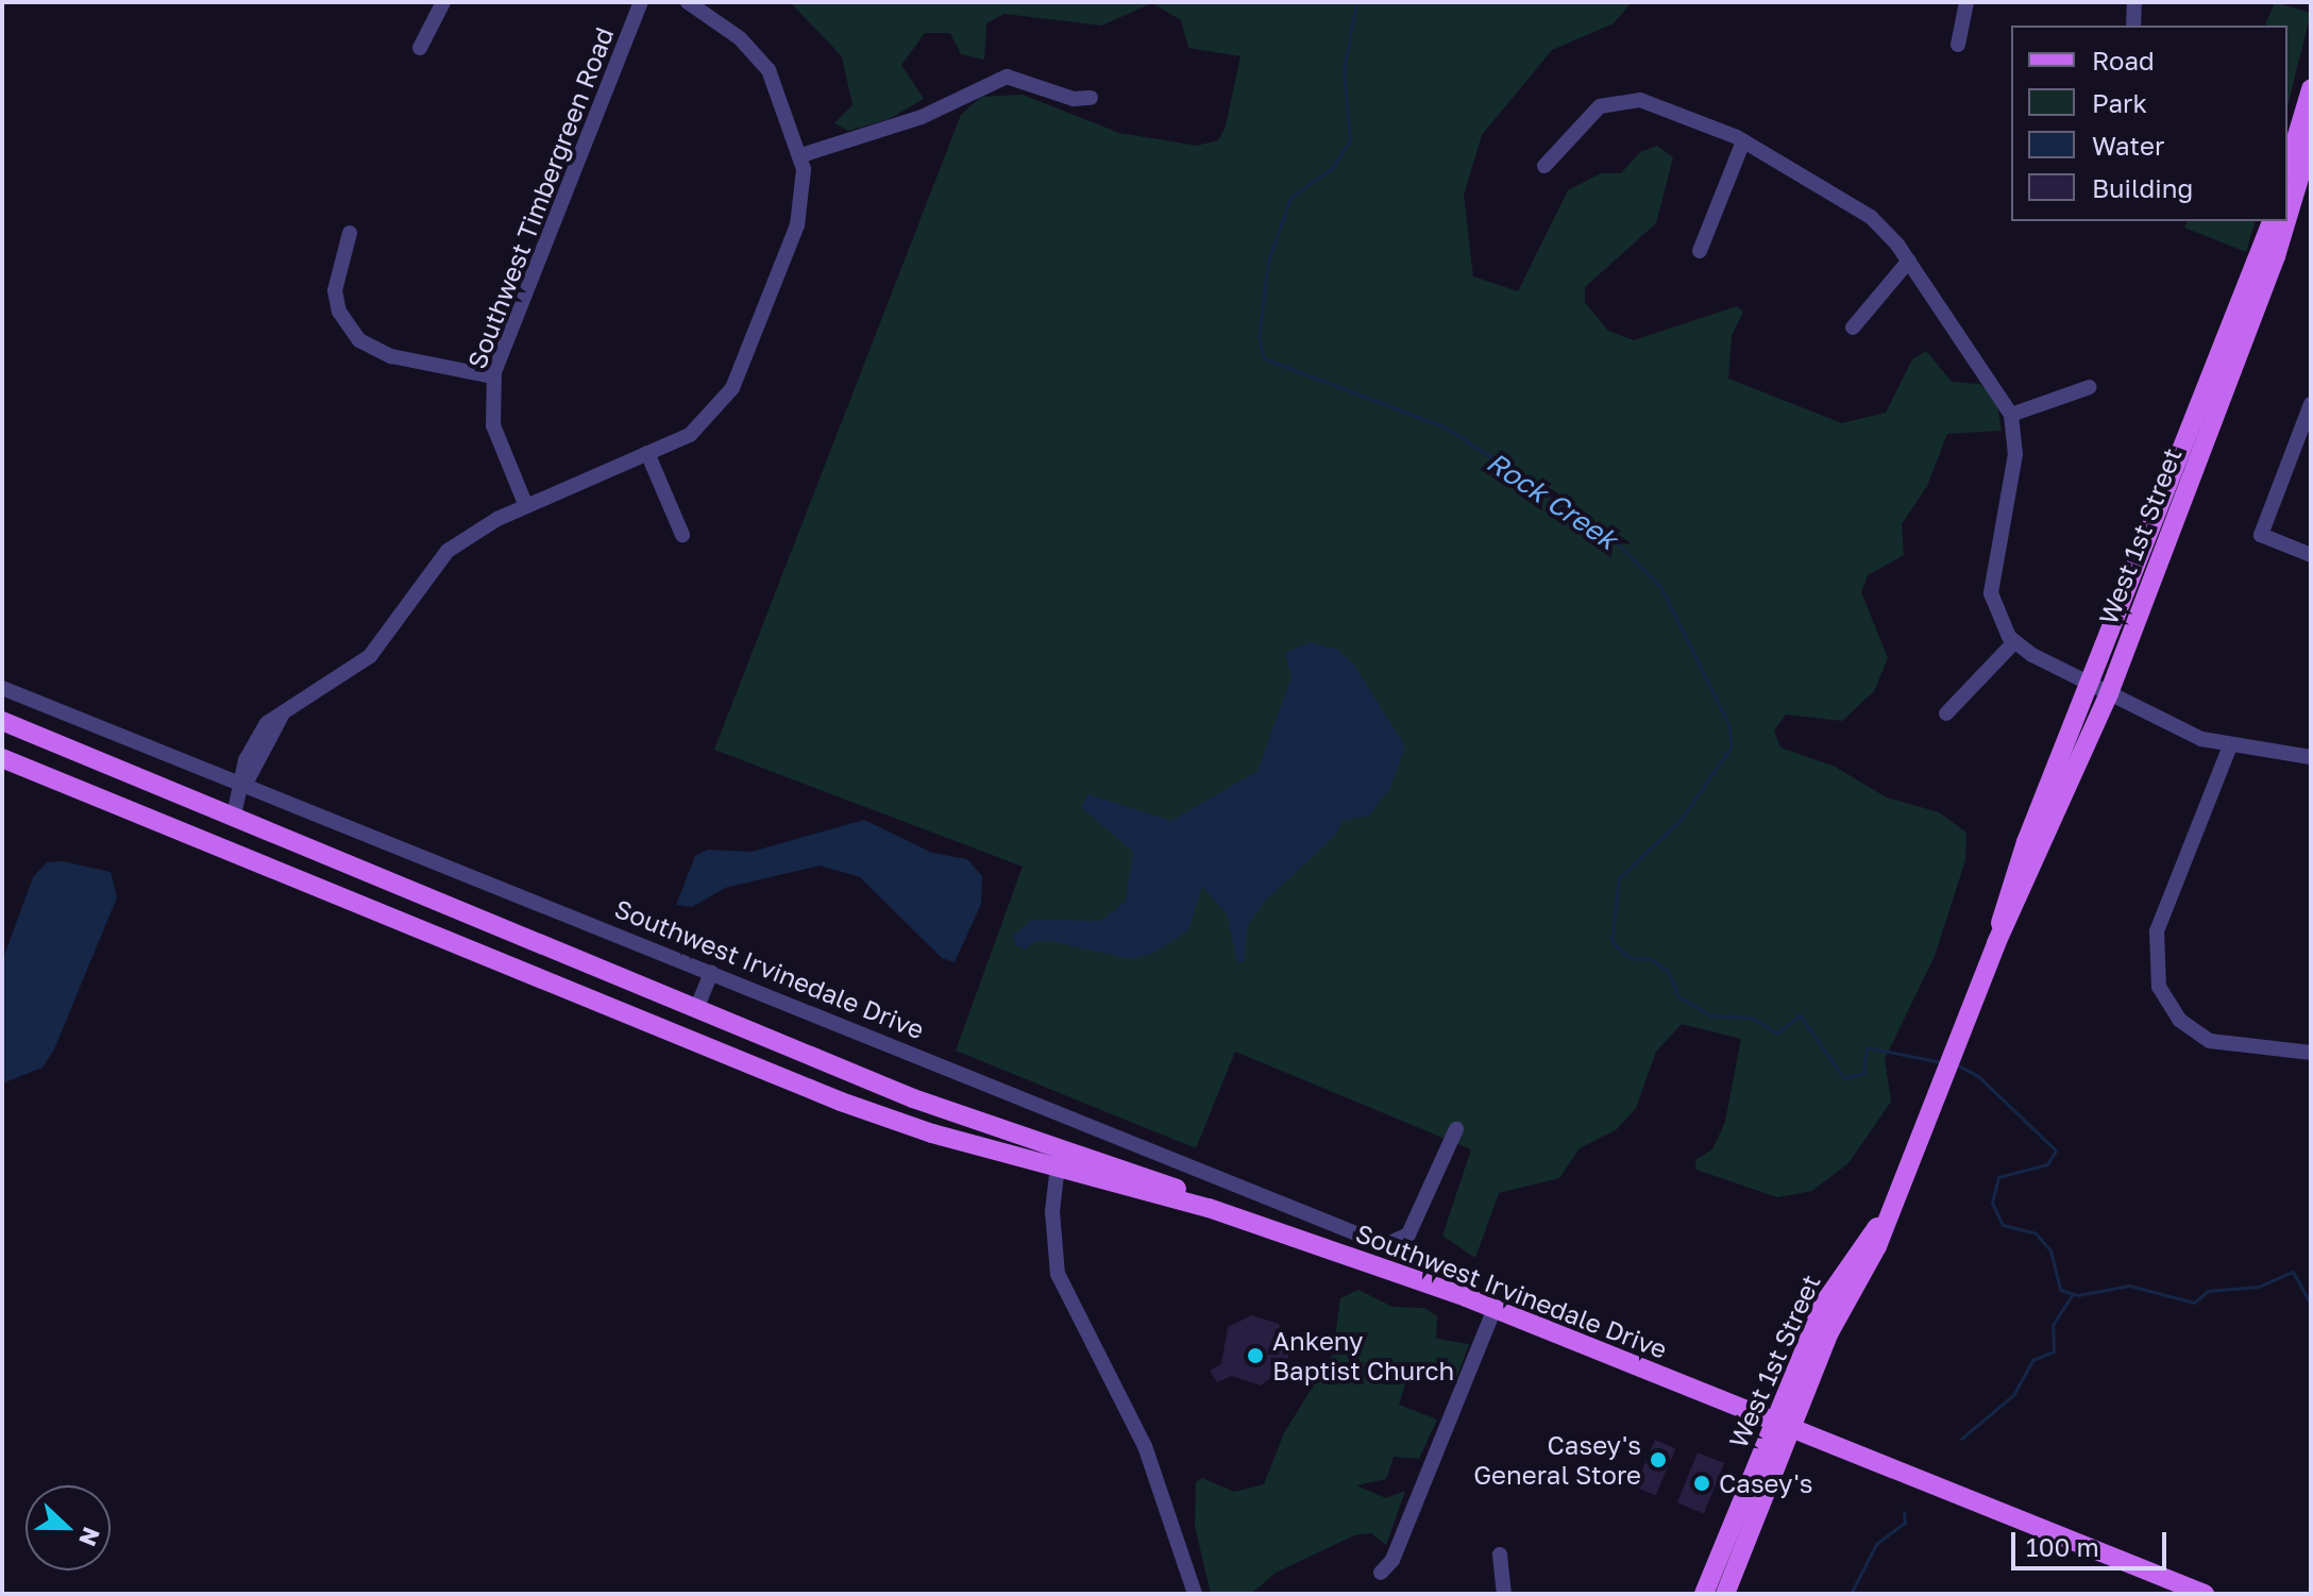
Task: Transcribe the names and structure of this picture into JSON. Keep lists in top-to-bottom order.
{
  "streets": {
    "main road": ["West 1st Street", "Southwest Irvinedale Drive"],
    "street": ["Southwest Timbergreen Road"]
  },
  "crossings": [
    ["West 1st Street", "Southwest Irvinedale Drive"]
  ],
  "water": ["Rock Creek"],
  "places": ["Ankeny Baptist Church", "Casey's General Store", "Casey's"],
  "legend": [
    "Road",
    "Park",
    "Water",
    "Building"
  ],
  "scale_bar": "100 m",
  "north": "right"
}
